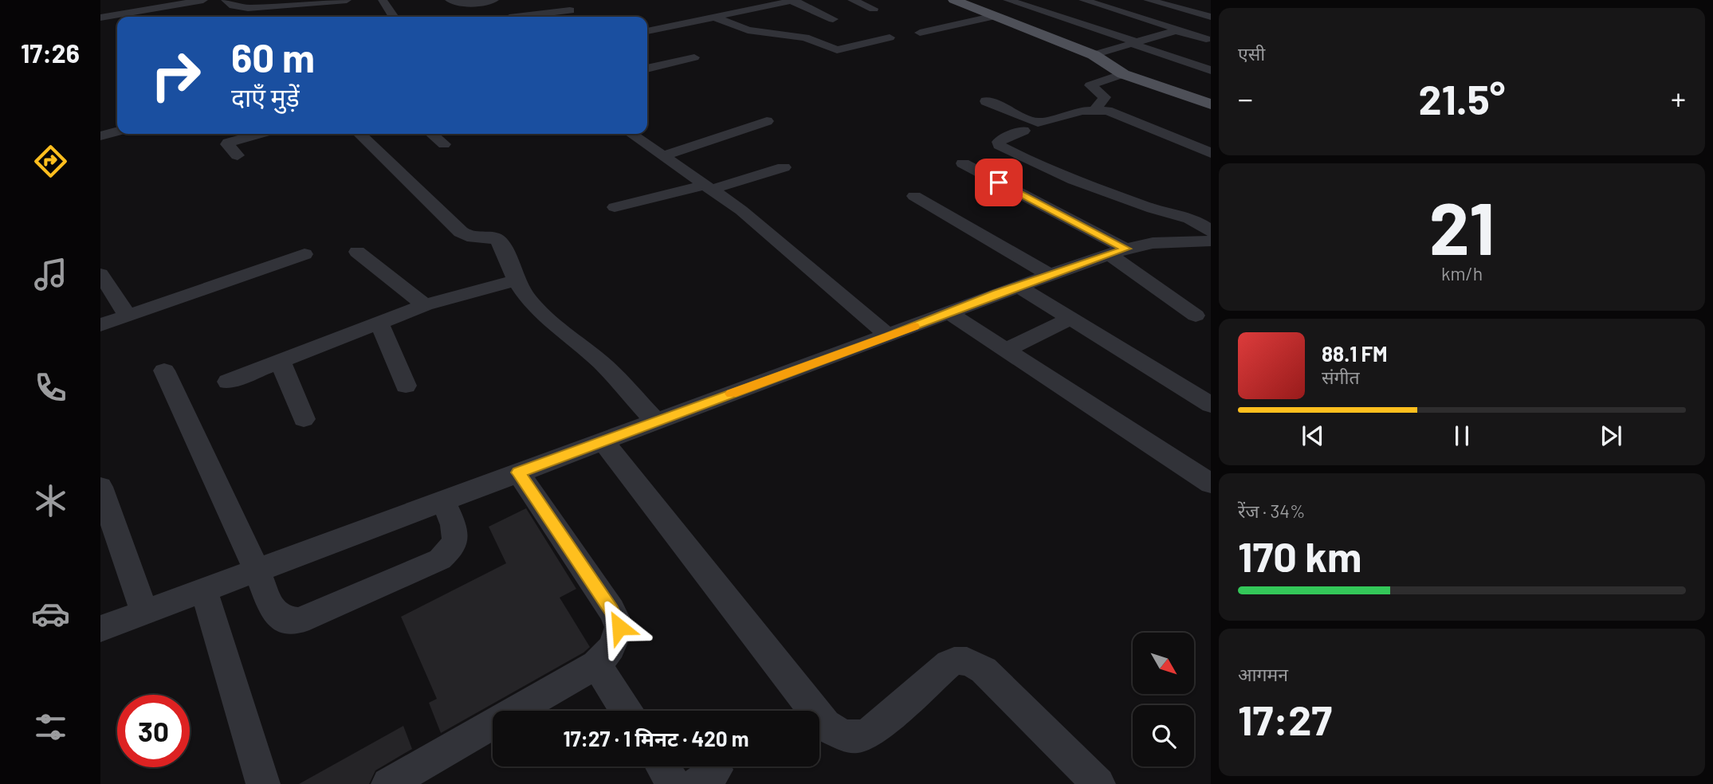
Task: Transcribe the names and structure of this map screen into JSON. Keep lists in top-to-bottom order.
{
  "north": "bottom right",
  "page": {
    "tabs": "17:26",
    "tile": [
      "एसी",
      ["21", "km/h"],
      ["रेंज · 34%", "170 km"],
      ["आगमन", "17:27"]
    ],
    "turn": ["60 m", "दाएँ मुड़ें"],
    "heat": ["−", "21.5°", "+"],
    "song": ["88.1 FM", "संगीत"],
    "limit": "30",
    "trip": "17:27 · 1 मिनट · 420 m"
  }
}
